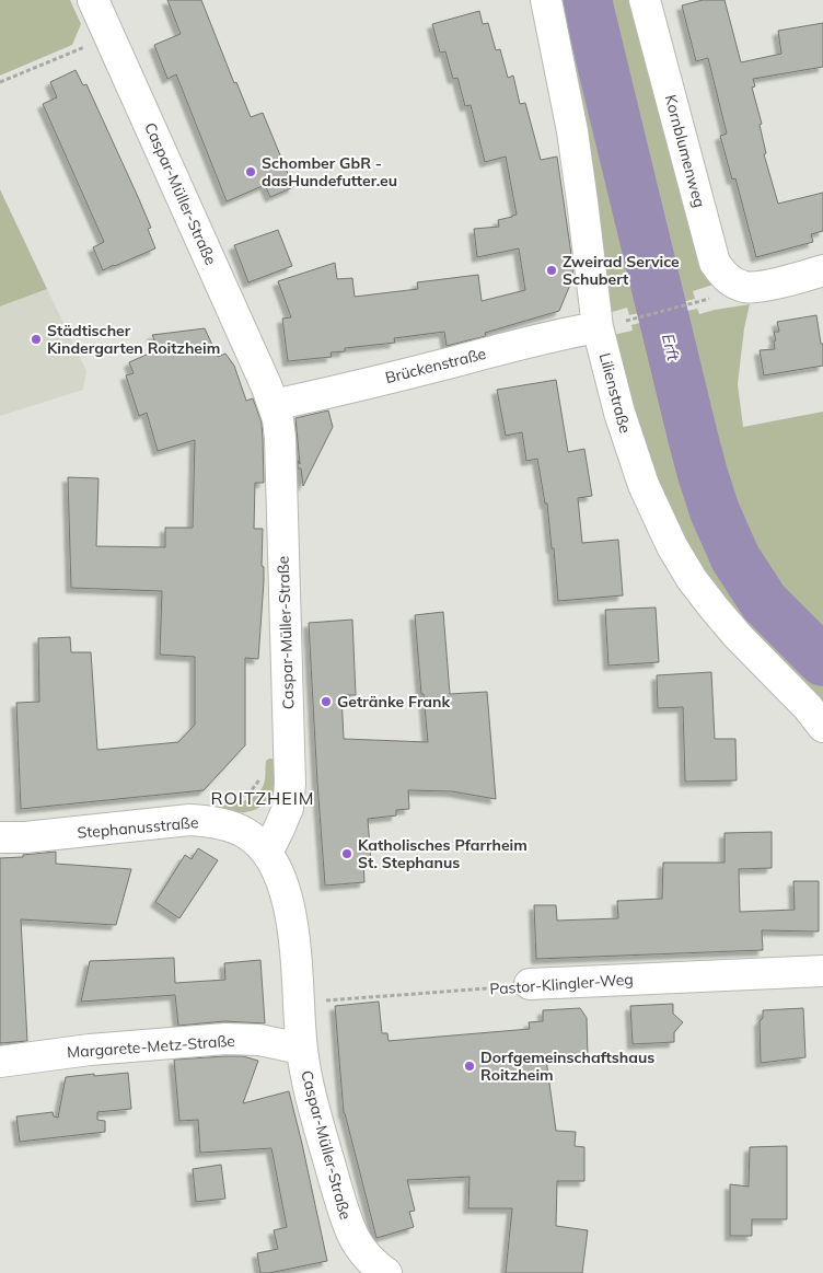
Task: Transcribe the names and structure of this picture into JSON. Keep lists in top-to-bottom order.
{
  "streets": {
    "street": [
      "Kornblumenweg",
      "Caspar-Müller-Straße",
      "Brückenstraße",
      "Lilienstraße",
      "Stephanusstraße",
      "Pastor-Klingler-Weg",
      "Margarete-Metz-Straße"
    ]
  },
  "crossings": [
    ["Caspar-Müller-Straße", "Brückenstraße"],
    ["Caspar-Müller-Straße", "Stephanusstraße"],
    ["Caspar-Müller-Straße", "Pastor-Klingler-Weg"],
    ["Caspar-Müller-Straße", "Margarete-Metz-Straße"],
    ["Brückenstraße", "Lilienstraße"]
  ],
  "districts": ["ROITZHEIM"],
  "water": ["Erft"],
  "places": [
    "Schomber GbR - dasHundefutter.eu",
    "Zweirad Service Schubert",
    "Städtischer Kindergarten Roitzheim",
    "Getränke Frank",
    "Katholisches Pfarrheim St. Stephanus",
    "Dorfgemeinschaftshaus Roitzheim"
  ]
}
